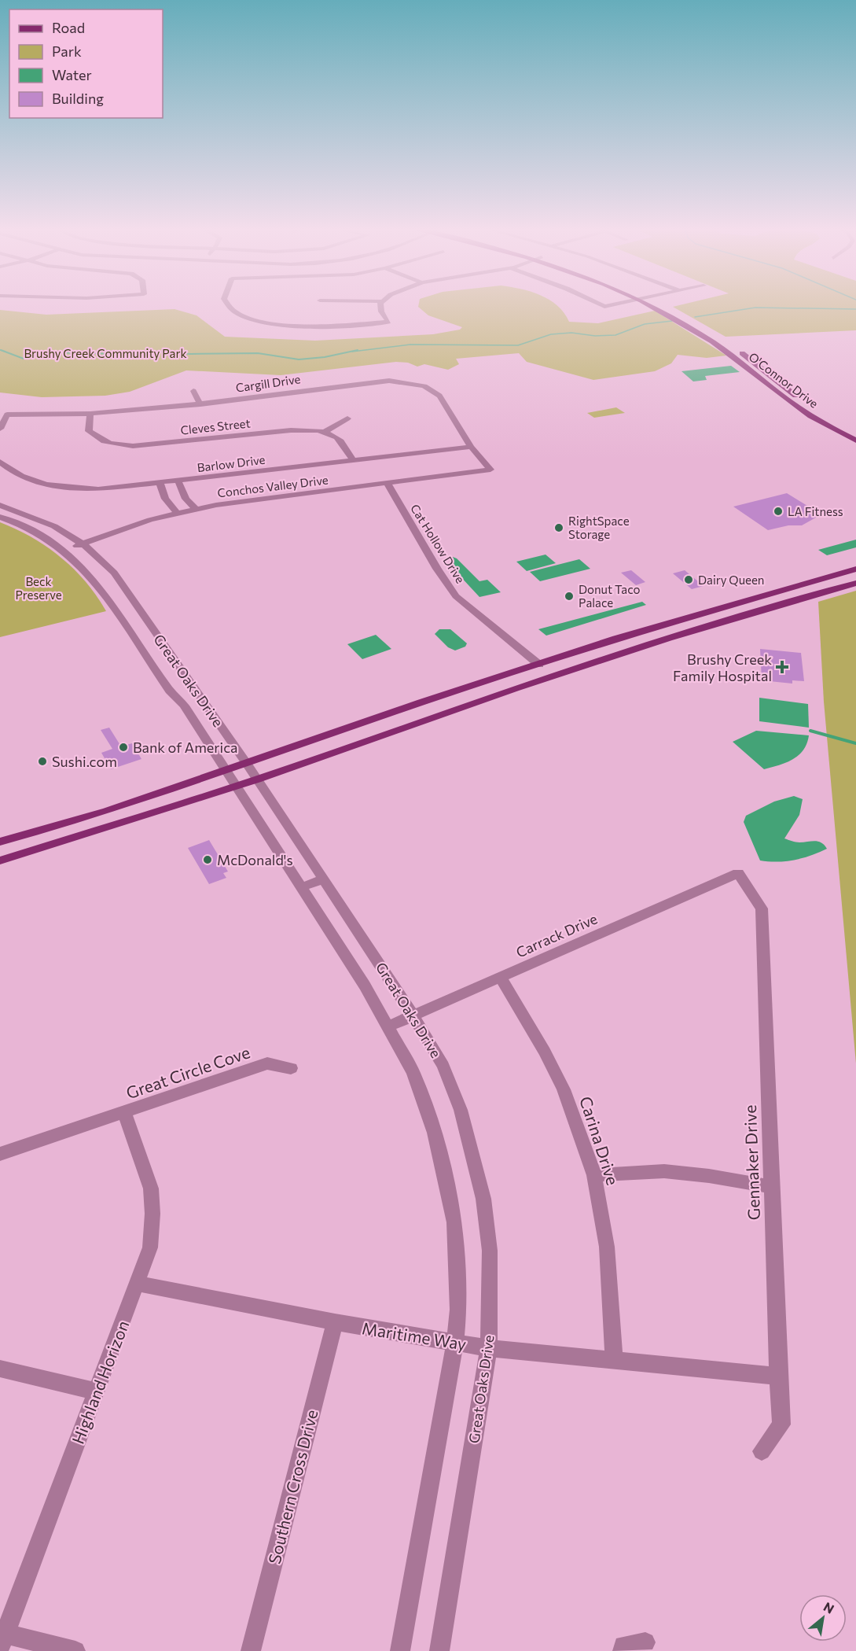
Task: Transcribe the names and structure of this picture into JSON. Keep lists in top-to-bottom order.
{
  "streets": {
    "main road": ["O'Connor Drive"],
    "street": [
      "Cargill Drive",
      "Cleves Street",
      "Barlow Drive",
      "Conchos Valley Drive",
      "Cat Hollow Drive",
      "Great Oaks Drive",
      "Carrack Drive",
      "Great Circle Cove",
      "Carina Drive",
      "Gennaker Drive",
      "Maritime Way",
      "Highland Horizon",
      "Southern Cross Drive"
    ]
  },
  "crossings": [
    ["Cargill Drive", "Cleves Street"],
    ["Cargill Drive", "Barlow Drive"],
    ["Cargill Drive", "Conchos Valley Drive"],
    ["Cleves Street", "Barlow Drive"],
    ["Conchos Valley Drive", "Cat Hollow Drive"],
    ["Conchos Valley Drive", "Great Oaks Drive"],
    ["Great Oaks Drive", "Carrack Drive"],
    ["Great Oaks Drive", "Maritime Way"],
    ["Carrack Drive", "Carina Drive"],
    ["Carrack Drive", "Gennaker Drive"],
    ["Great Circle Cove", "Highland Horizon"],
    ["Carina Drive", "Maritime Way"],
    ["Gennaker Drive", "Maritime Way"],
    ["Maritime Way", "Highland Horizon"],
    ["Maritime Way", "Southern Cross Drive"]
  ],
  "parks": ["Brushy Creek Community Park", "Beck Preserve"],
  "places": {
    "other": [
      "LA Fitness",
      "RightSpace Storage",
      "Dairy Queen",
      "Donut Taco Palace",
      "Bank of America",
      "Sushi.com",
      "McDonald's"
    ],
    "health": ["Brushy Creek Family Hospital"]
  },
  "legend": [
    "Road",
    "Park",
    "Water",
    "Building"
  ],
  "north": "top right"
}
